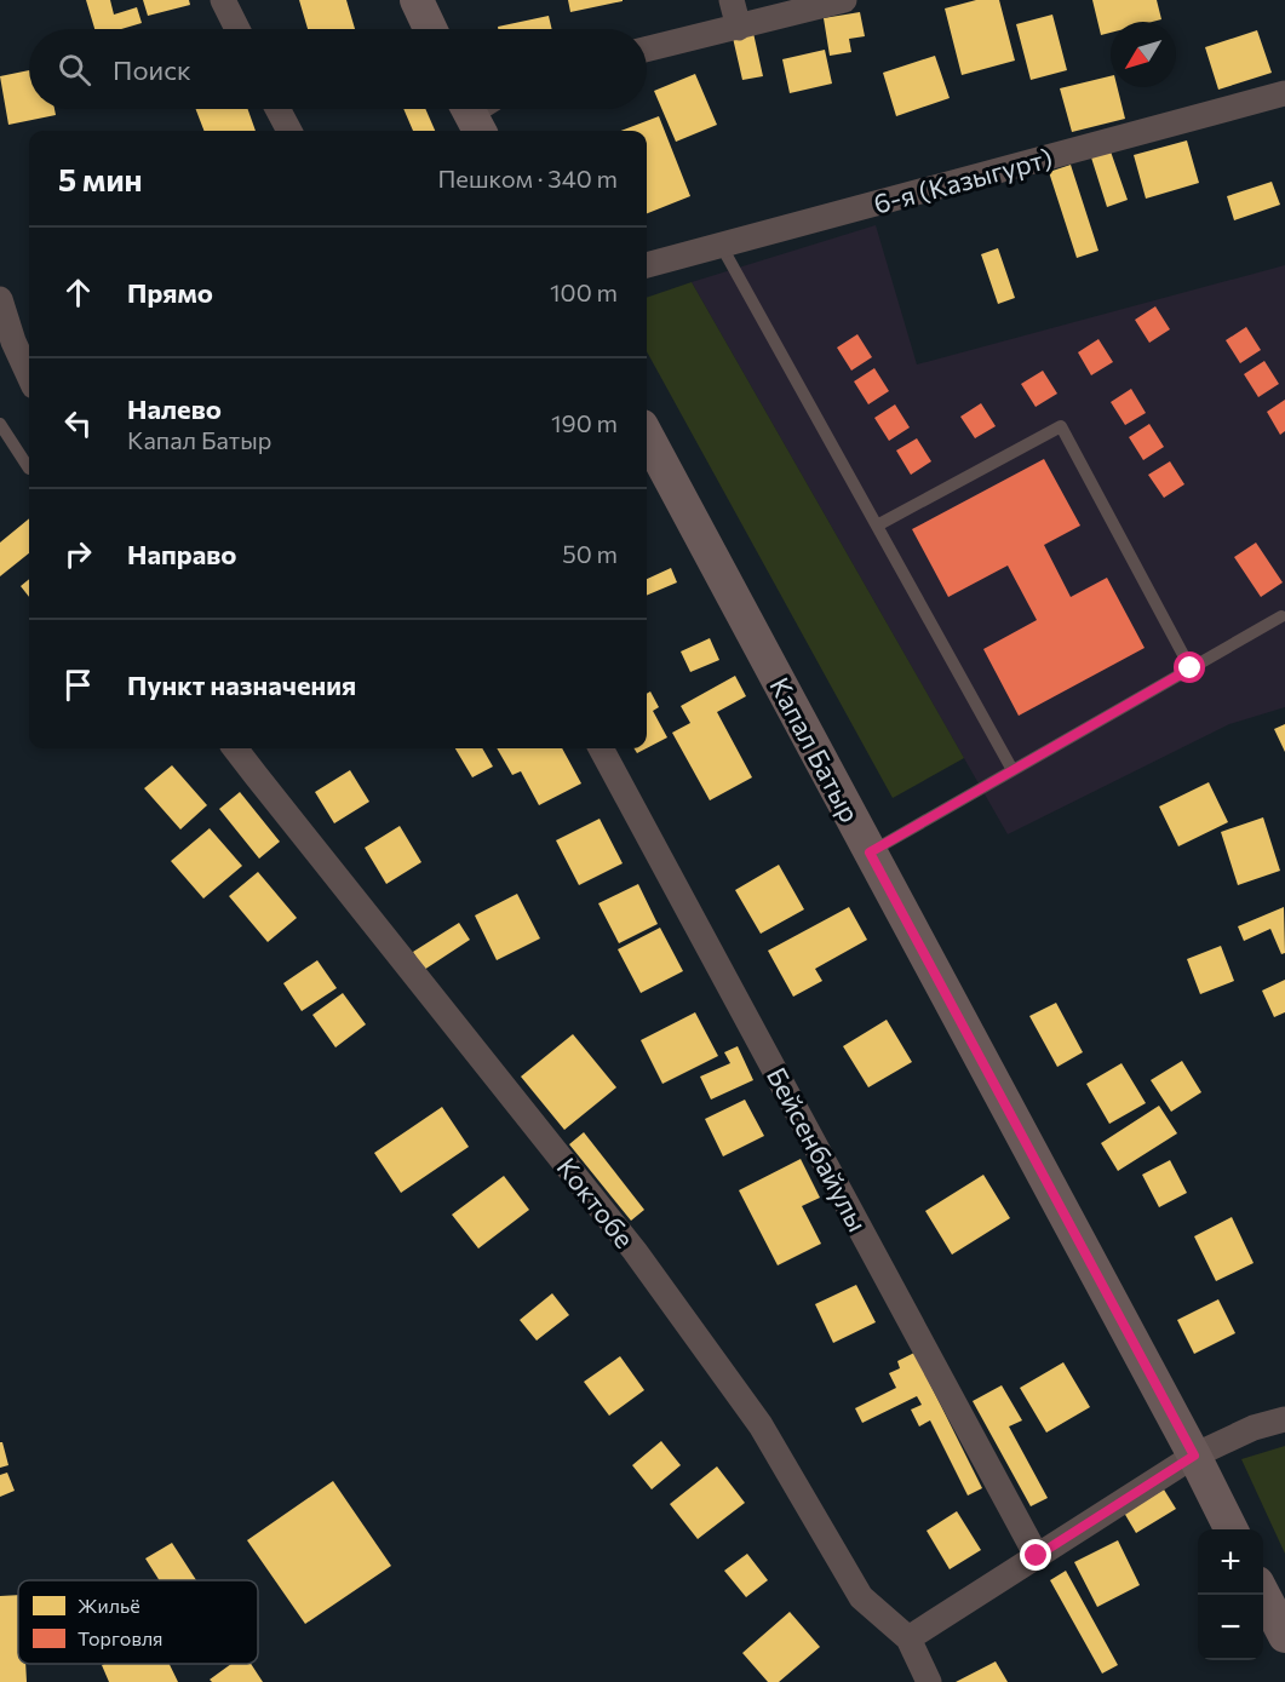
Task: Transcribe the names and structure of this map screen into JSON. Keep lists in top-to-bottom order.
{
  "streets": {
    "main road": ["Капал Батыр"],
    "street": ["6-я (Казыгурт)", "Бейсенбайулы", "Коктобе"]
  },
  "legend": ["Жильё", "Торговля"],
  "north": "bottom left",
  "page": {
    "search": "Поиск",
    "heading": ["5 мин", "Пешком · 340 m"],
    "list": [
      ["Прямо", "100 m"],
      ["Налево", "Капал Батыр", "190 m"],
      ["Направо", "50 m"],
      "Пункт назначения"
    ],
    "map_buttons": ["+", "−"]
  }
}
